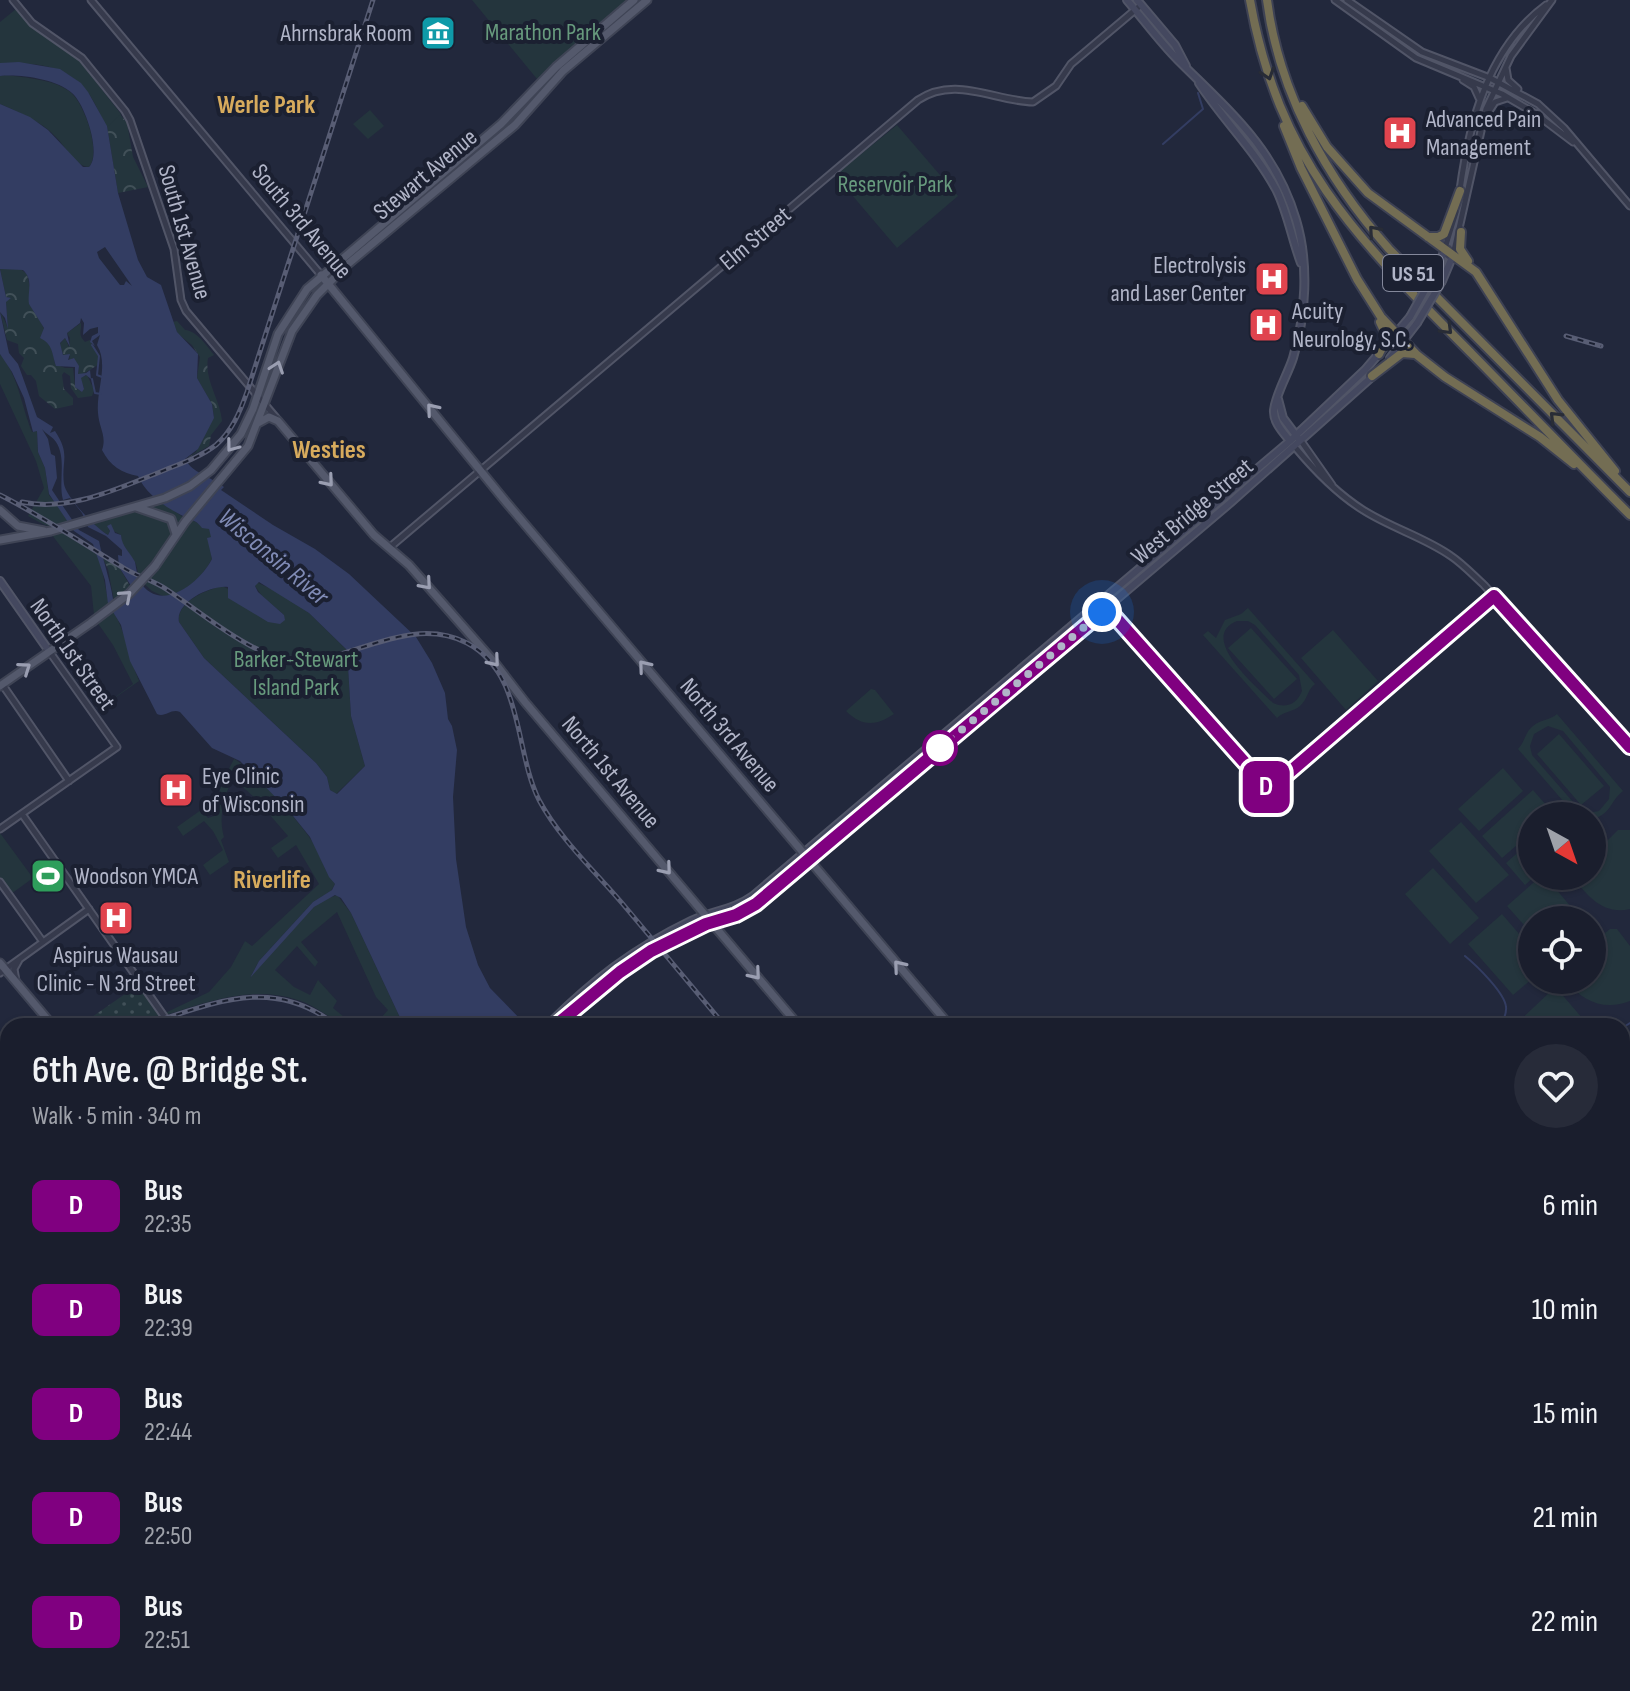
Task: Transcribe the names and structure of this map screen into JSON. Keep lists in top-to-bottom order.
{
  "streets": {
    "highway": ["US 51"],
    "main road": [
      "Stewart Avenue",
      "South 3rd Avenue",
      "South 1st Avenue",
      "West Bridge Street",
      "North 1st Street",
      "North 3rd Avenue",
      "North 1st Avenue"
    ],
    "street": ["Elm Street"]
  },
  "crossings": [
    ["Stewart Avenue", "South 3rd Avenue"],
    ["Stewart Avenue", "South 1st Avenue"],
    ["Stewart Avenue", "North 1st Street"],
    ["South 3rd Avenue", "Elm Street"],
    ["South 3rd Avenue", "North 3rd Avenue"],
    ["South 1st Avenue", "Elm Street"],
    ["South 1st Avenue", "North 1st Avenue"],
    ["Elm Street", "North 3rd Avenue"],
    ["Elm Street", "North 1st Avenue"],
    ["West Bridge Street", "North 3rd Avenue"],
    ["West Bridge Street", "North 1st Avenue"]
  ],
  "one_way": ["South 3rd Avenue", "North 3rd Avenue", "North 1st Avenue"],
  "districts": ["Werle Park", "Westies", "Riverlife"],
  "water": ["Wisconsin River"],
  "parks": ["Marathon Park", "Reservoir Park", "Barker-Stewart Island Park"],
  "places": {
    "museum": ["Ahrnsbrak Room"],
    "hospital": [
      "Advanced Pain Management",
      "Electrolysis and Laser Center",
      "Acuity Neurology, S.C.",
      "Eye Clinic of Wisconsin",
      "Aspirus Wausau Clinic - N 3rd Street"
    ],
    "sports": ["Woodson YMCA"]
  },
  "lines": ["bus line D"],
  "north": "bottom right",
  "page": {
    "on_map": "D",
    "heading": ["6th Ave. @ Bridge St.", "Walk · 5 min · 340 m"],
    "list": [
      {
        "mark": "D",
        "name": "Bus",
        "note": "22:35",
        "value": "6 min"
      },
      {
        "mark": "D",
        "name": "Bus",
        "note": "22:39",
        "value": "10 min"
      },
      {
        "mark": "D",
        "name": "Bus",
        "note": "22:44",
        "value": "15 min"
      },
      {
        "mark": "D",
        "name": "Bus",
        "note": "22:50",
        "value": "21 min"
      },
      {
        "mark": "D",
        "name": "Bus",
        "note": "22:51",
        "value": "22 min"
      }
    ]
  }
}
